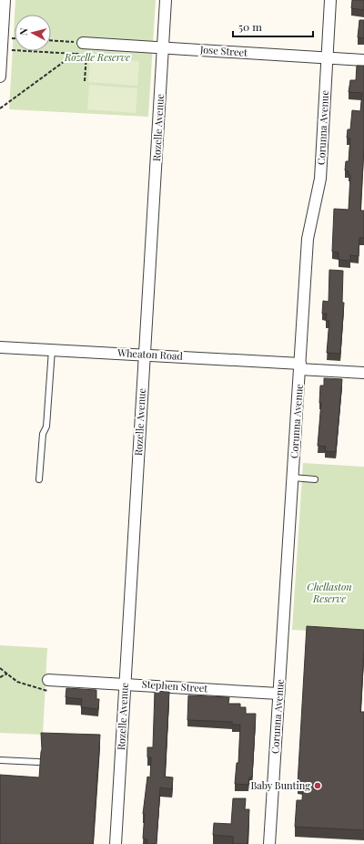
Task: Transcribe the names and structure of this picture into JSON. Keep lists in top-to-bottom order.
{
  "streets": {
    "street": [
      "Jose Street",
      "Rozelle Avenue",
      "Corunna Avenue",
      "Wheaton Road",
      "Stephen Street"
    ]
  },
  "crossings": [
    ["Jose Street", "Rozelle Avenue"],
    ["Jose Street", "Corunna Avenue"],
    ["Rozelle Avenue", "Wheaton Road"],
    ["Rozelle Avenue", "Stephen Street"],
    ["Corunna Avenue", "Wheaton Road"],
    ["Corunna Avenue", "Stephen Street"]
  ],
  "parks": ["Rozelle Reserve", "Chellaston Reserve"],
  "places": ["Baby Bunting"],
  "scale_bar": "50 m",
  "north": "left"
}
